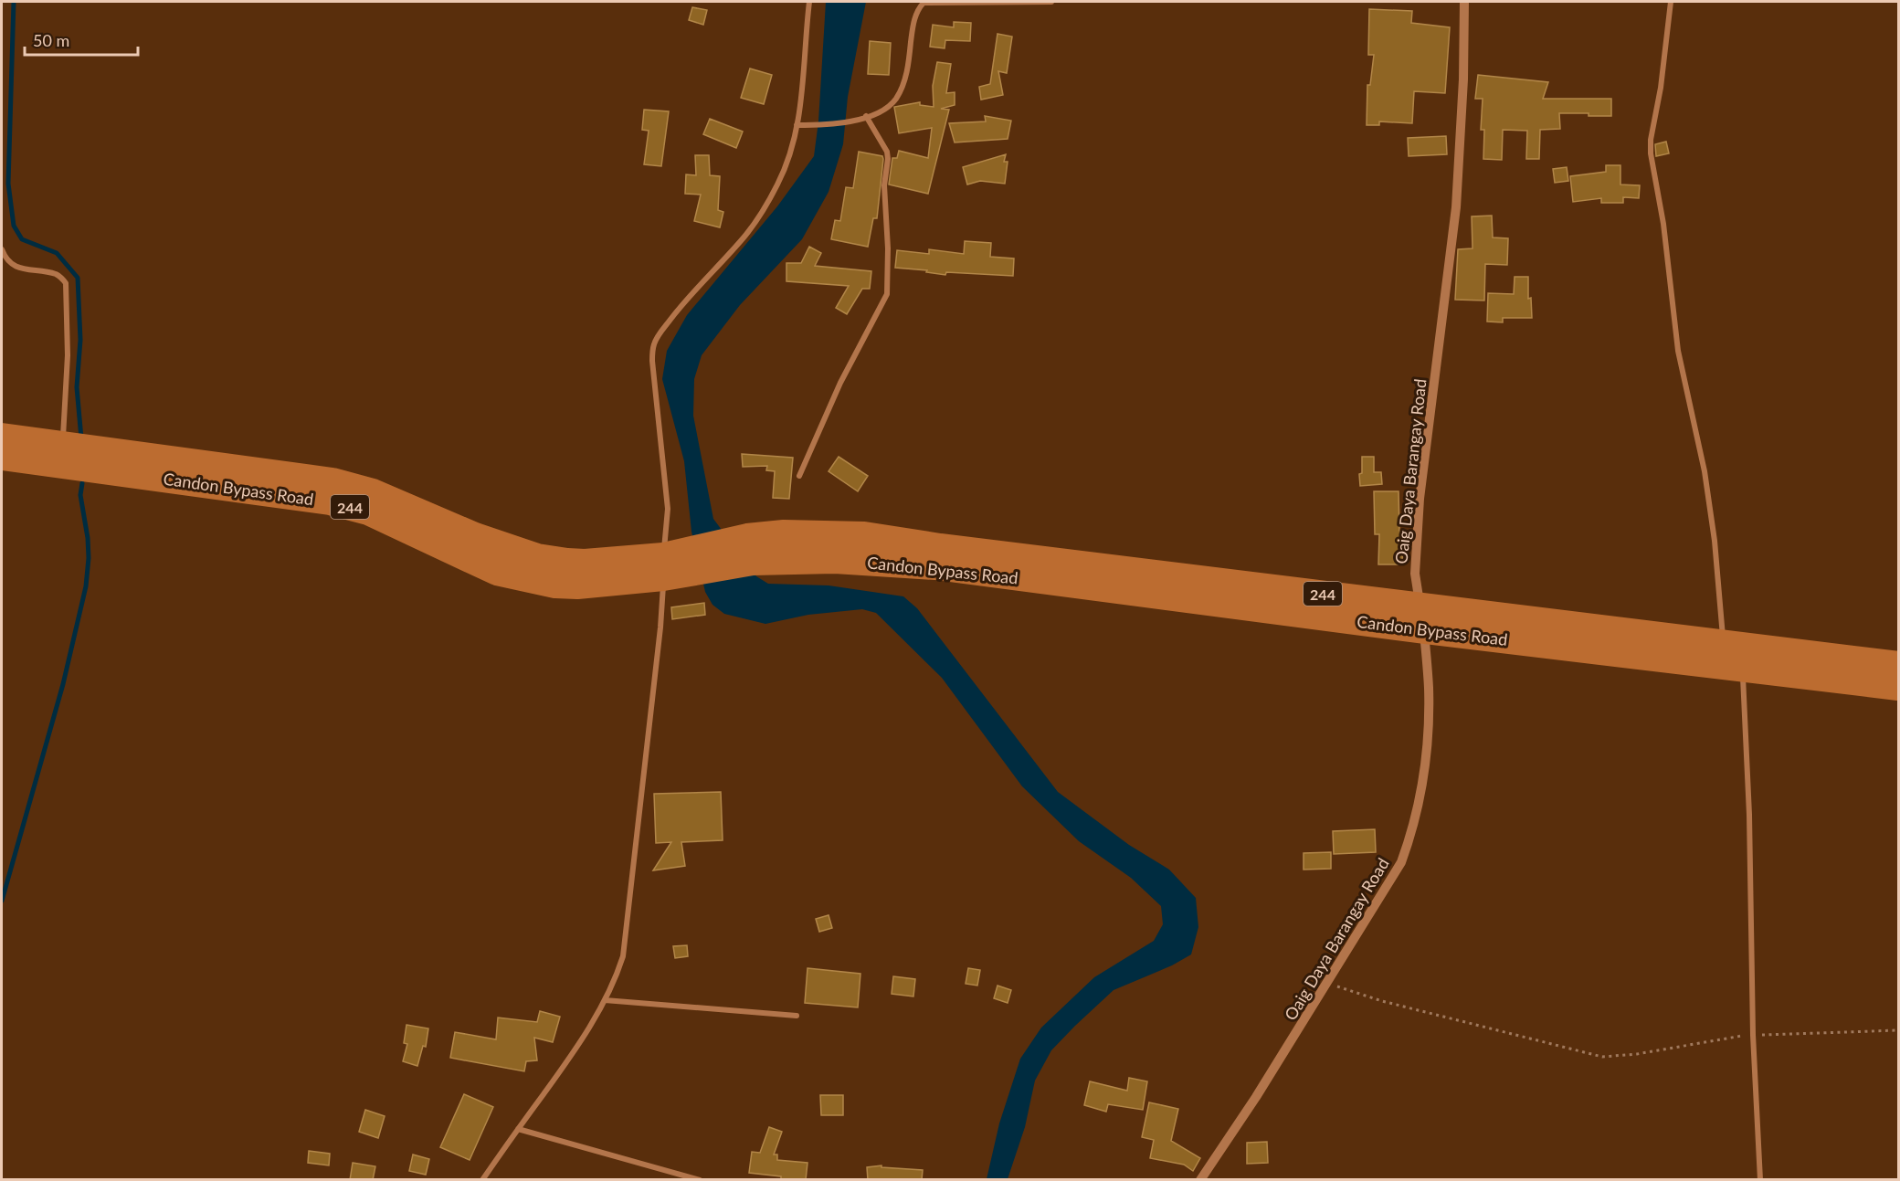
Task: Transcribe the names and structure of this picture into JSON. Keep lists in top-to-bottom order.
{
  "streets": {
    "highway": ["Candon Bypass Road", "244"],
    "street": ["Oaig Daya Barangay Road"]
  },
  "crossings": [
    ["Oaig Daya Barangay Road", "Candon Bypass Road"]
  ],
  "scale_bar": "50 m"
}
